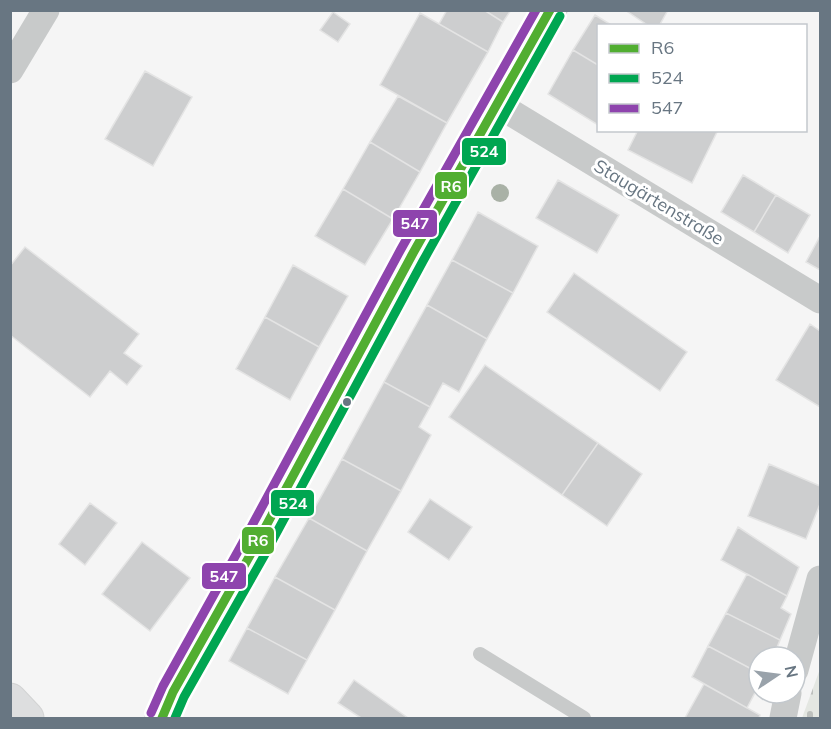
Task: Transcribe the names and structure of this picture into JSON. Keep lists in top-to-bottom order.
{
  "streets": {
    "street": ["Staugärtenstraße"]
  },
  "lines": ["transit line R6", "transit line 547", "transit line 524"],
  "legend": ["R6", "524", "547"],
  "north": "right"
}
